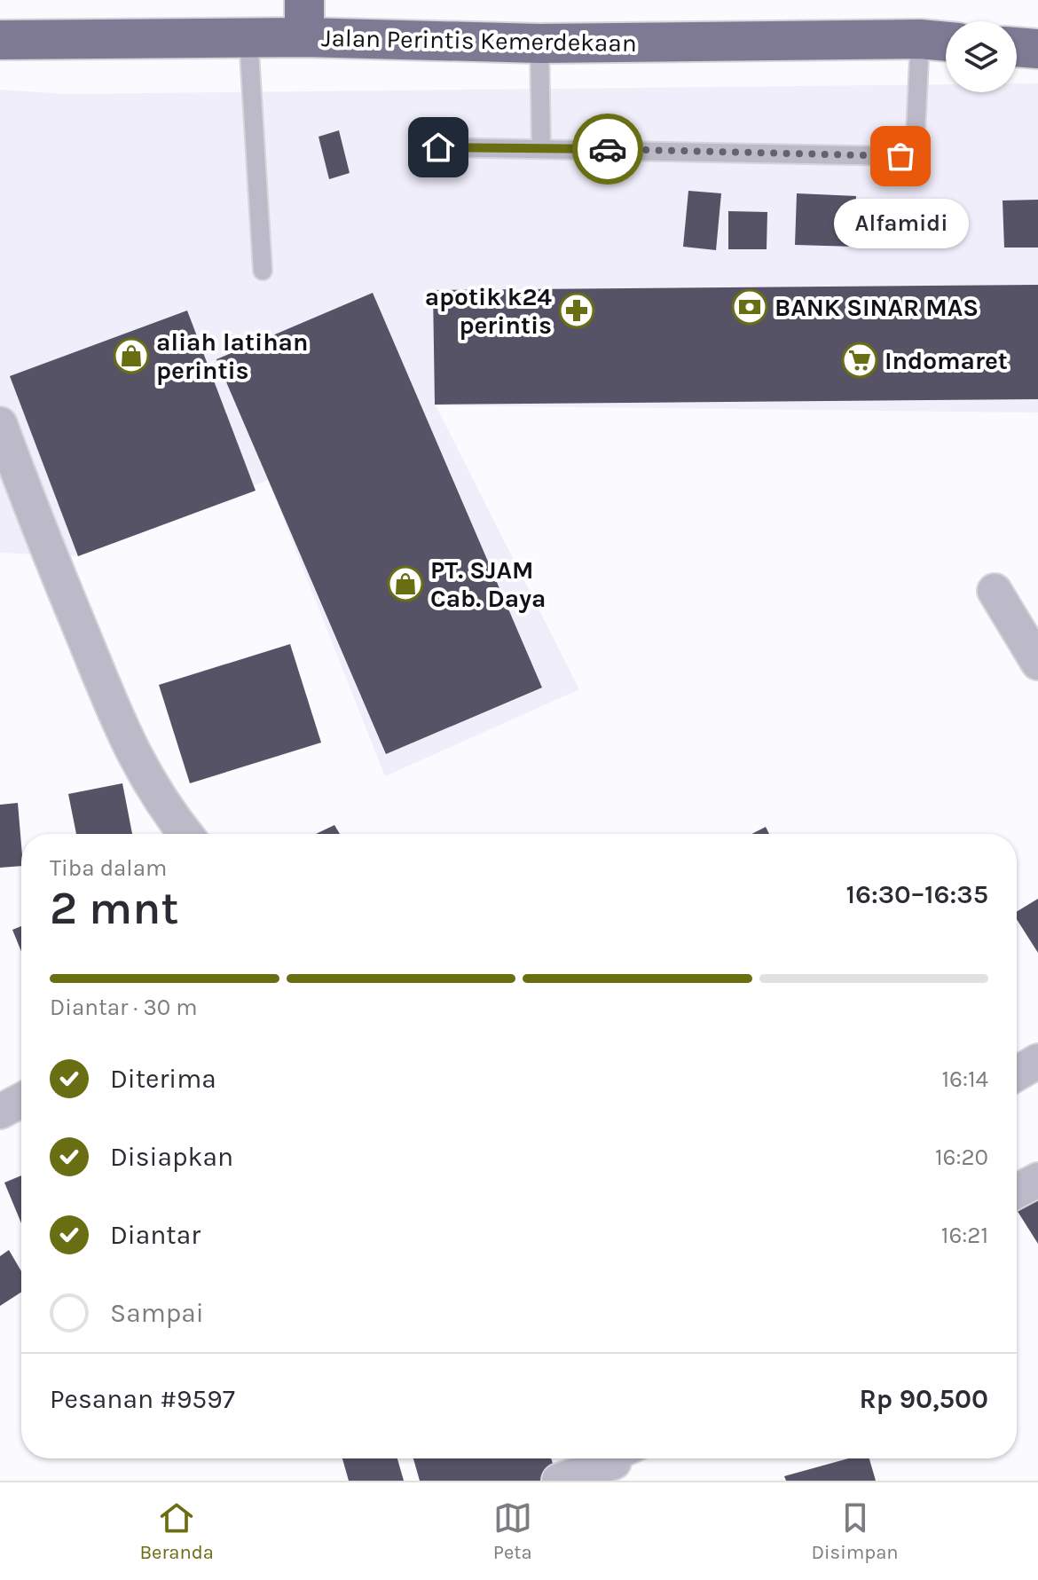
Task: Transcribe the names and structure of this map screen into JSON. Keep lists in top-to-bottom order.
{
  "streets": {
    "highway": ["Jalan Perintis Kemerdekaan"]
  },
  "places": {
    "other": ["Alfamidi"],
    "bank": ["BANK SINAR MAS"],
    "pharmacy": ["apotik k24 perintis"],
    "shop": ["aliah latihan perintis", "PT. SJAM Cab. Daya"],
    "supermarket": ["Indomaret"]
  },
  "page": {
    "bubble": "Alfamidi",
    "heading": ["2 mnt", "Tiba dalam", "16:30–16:35"],
    "panel": ["Pesanan #9597", "Rp 90,500"],
    "bar": "Diantar · 30 m",
    "list": [
      ["Diterima", "16:14"],
      ["Disiapkan", "16:20"],
      ["Diantar", "16:21"],
      "Sampai"
    ],
    "tabs": ["Beranda", "Peta", "Disimpan"]
  }
}
